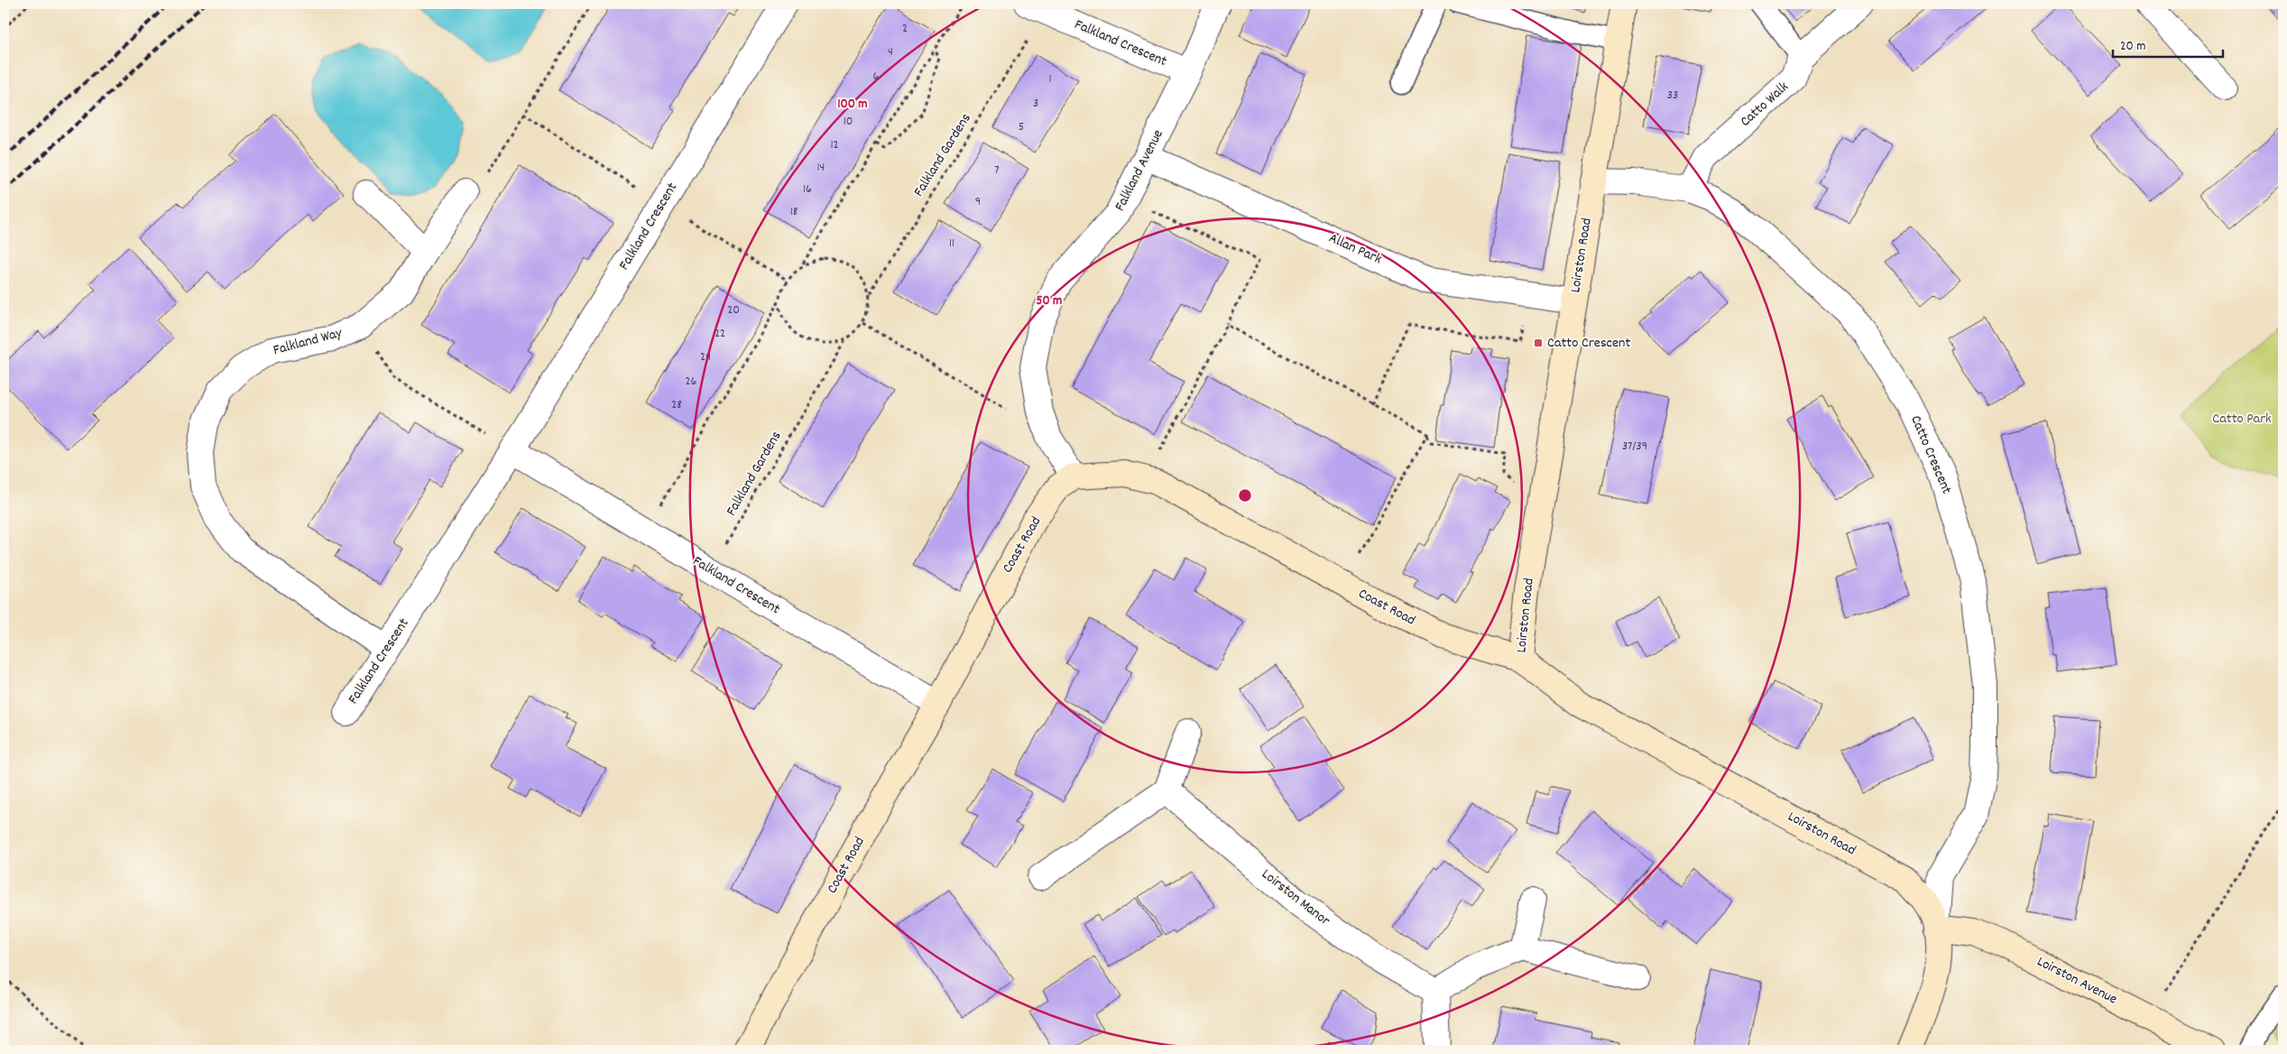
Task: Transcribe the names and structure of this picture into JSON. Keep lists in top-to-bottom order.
{
  "streets": {
    "street": [
      "Falkland Crescent",
      "Catto Walk",
      "Falkland Avenue",
      "Allan Park",
      "Loirston Road",
      "Falkland Way",
      "Catto Crescent",
      "Coast Road",
      "Loirston Manor",
      "Loirston Avenue"
    ],
    "path": ["Falkland Gardens"]
  },
  "crossings": [
    ["Falkland Crescent", "Falkland Gardens"],
    ["Falkland Crescent", "Falkland Avenue"],
    ["Falkland Crescent", "Falkland Way"],
    ["Falkland Crescent", "Coast Road"],
    ["Catto Walk", "Catto Crescent"],
    ["Falkland Avenue", "Allan Park"],
    ["Falkland Avenue", "Coast Road"],
    ["Allan Park", "Loirston Road"],
    ["Loirston Road", "Catto Crescent"],
    ["Loirston Road", "Coast Road"],
    ["Loirston Road", "Loirston Avenue"],
    ["Catto Crescent", "Loirston Avenue"]
  ],
  "parks": ["Catto Park"],
  "places": {
    "transit": ["Catto Crescent"]
  },
  "house_numbers": [
    "2",
    "4",
    "6",
    "1",
    "33",
    "3",
    "10",
    "5",
    "12",
    "14",
    "7",
    "16",
    "9",
    "18",
    "11",
    "20",
    "22",
    "24",
    "26",
    "28",
    "37/39"
  ],
  "scale_bar": "20 m",
  "rings": ["100 m", "50 m"]
}
